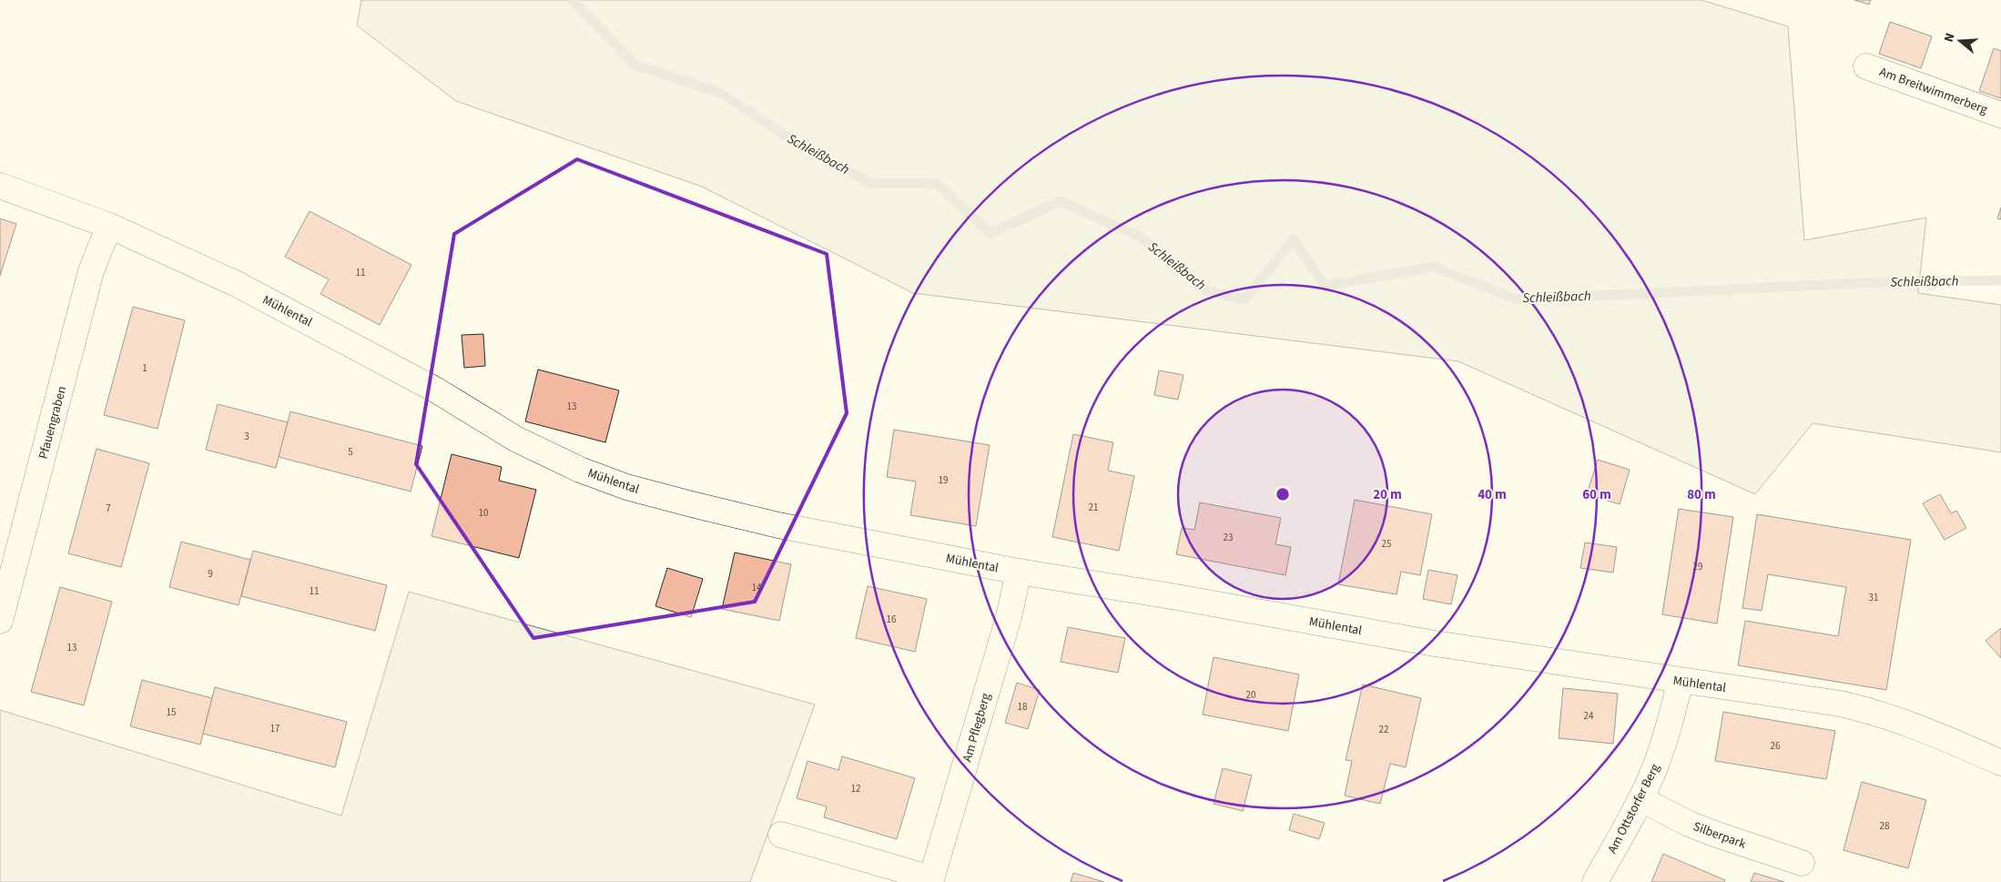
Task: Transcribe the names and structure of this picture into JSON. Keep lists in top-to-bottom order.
{
  "streets": {
    "street": [
      "Am Breitwimmerberg",
      "Mühlental",
      "Pfauengraben",
      "Am Pflegberg",
      "Am Ottstorfer Berg",
      "Silberpark"
    ]
  },
  "crossings": [
    ["Mühlental", "Pfauengraben"],
    ["Mühlental", "Am Pflegberg"],
    ["Mühlental", "Am Ottstorfer Berg"],
    ["Am Ottstorfer Berg", "Silberpark"]
  ],
  "water": ["Schleißbach"],
  "house_numbers": [
    "11",
    "1",
    "13",
    "3",
    "5",
    "19",
    "21",
    "7",
    "10",
    "23",
    "25",
    "29",
    "9",
    "14",
    "11",
    "31",
    "16",
    "13",
    "20",
    "18",
    "15",
    "24",
    "17",
    "22",
    "26",
    "12",
    "28"
  ],
  "north": "left",
  "rings": [
    "20 m",
    "40 m",
    "60 m",
    "80 m"
  ]
}
